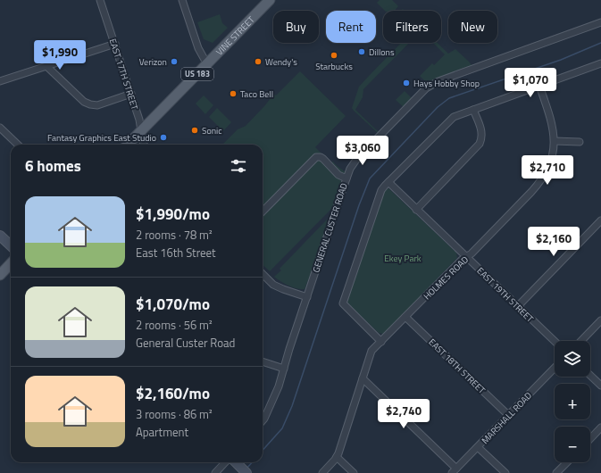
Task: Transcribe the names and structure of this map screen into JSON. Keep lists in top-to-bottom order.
{
  "streets": {
    "main road": ["VINE STREET", "US 183"],
    "street": [
      "EAST 17TH STREET",
      "GENERAL CUSTER ROAD",
      "HOLMES ROAD",
      "EAST 19TH STREET",
      "EAST 18TH STREET",
      "MARSHALL ROAD"
    ]
  },
  "crossings": [
    ["VINE STREET", "EAST 17TH STREET"],
    ["HOLMES ROAD", "EAST 19TH STREET"],
    ["HOLMES ROAD", "EAST 18TH STREET"],
    ["EAST 18TH STREET", "MARSHALL ROAD"]
  ],
  "parks": ["Ekey Park"],
  "places": [
    "Dillons",
    "Starbucks",
    "Verizon",
    "Wendy's",
    "Hays Hobby Shop",
    "Taco Bell",
    "Sonic",
    "Fantasy Graphics East Studio"
  ],
  "page": {
    "chip": [
      "Buy",
      "Rent",
      "Filters",
      "New"
    ],
    "price": [
      "$1,990",
      "$1,070",
      "$3,060",
      "$2,710",
      "$2,160",
      "$2,740"
    ],
    "heading": "6 homes",
    "list": [
      {
        "name": "$1,990/mo",
        "note": "2 rooms · 78 m² · East 16th Street"
      },
      {
        "name": "$1,070/mo",
        "note": "2 rooms · 56 m² · General Custer Road"
      },
      {
        "name": "$2,160/mo",
        "note": "3 rooms · 86 m² · Apartment"
      }
    ],
    "map_buttons": ["+", "−"]
  }
}
